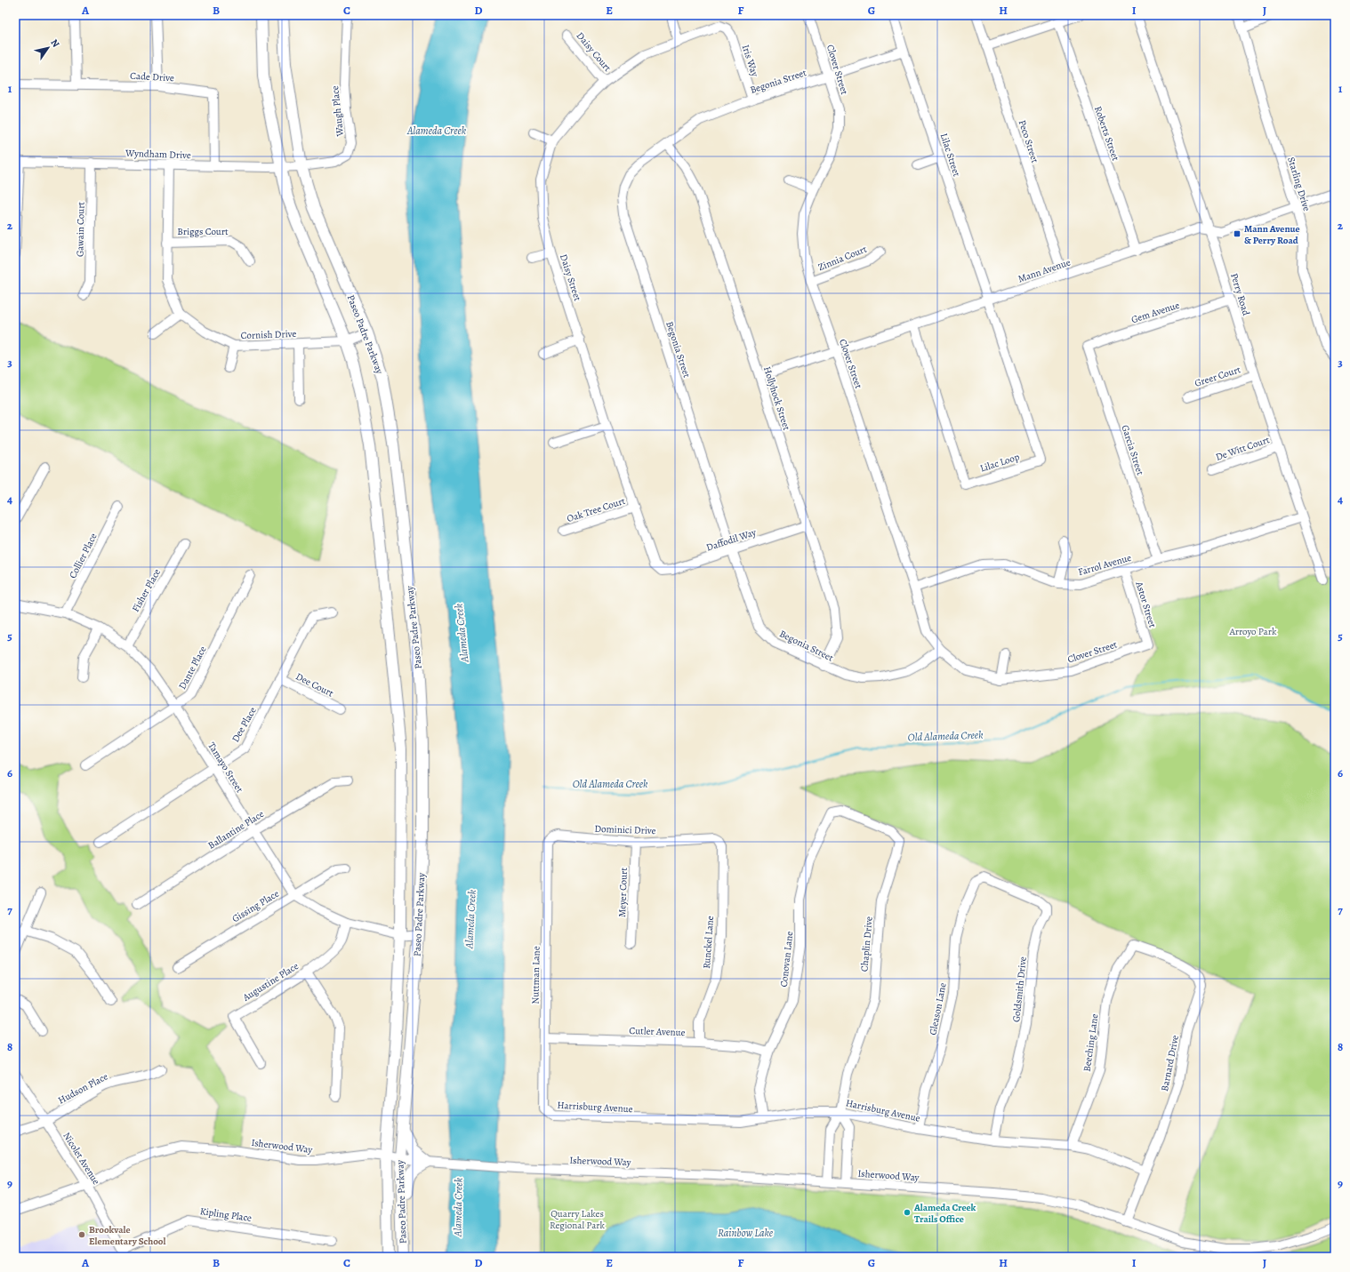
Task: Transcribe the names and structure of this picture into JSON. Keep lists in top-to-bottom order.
{
  "streets": {
    "main road": ["Paseo Padre Parkway"],
    "street": [
      "Daisy Court",
      "Iris Way",
      "Clover Street",
      "Cade Drive",
      "Begonia Street",
      "Waugh Place",
      "Roberts Street",
      "Peco Street",
      "Wyndham Drive",
      "Lilac Street",
      "Starling Drive",
      "Gawain Court",
      "Briggs Court",
      "Zinnia Court",
      "Mann Avenue",
      "Daisy Street",
      "Perry Road",
      "Gem Avenue",
      "Cornish Drive",
      "Greer Court",
      "Hollyhock Street",
      "De Witt Court",
      "Garcia Street",
      "Lilac Loop",
      "Oak Tree Court",
      "Daffodil Way",
      "Collier Place",
      "Farrol Avenue",
      "Fisher Place",
      "Astor Street",
      "Dante Place",
      "Dee Court",
      "Dee Place",
      "Tamayo Street",
      "Ballantine Place",
      "Dominici Drive",
      "Meyer Court",
      "Gissing Place",
      "Runckel Lane",
      "Chaplin Drive",
      "Conovan Lane",
      "Nuttman Lane",
      "Augustine Place",
      "Goldsmith Drive",
      "Gleason Lane",
      "Cutler Avenue",
      "Beeching Lane",
      "Barnard Drive",
      "Hudson Place",
      "Harrisburg Avenue",
      "Isherwood Way",
      "Nicolet Avenue",
      "Kipling Place"
    ]
  },
  "crossings": [
    ["Daisy Court", "Daisy Street"],
    ["Iris Way", "Begonia Street"],
    ["Iris Way", "Daisy Street"],
    ["Clover Street", "Begonia Street"],
    ["Clover Street", "Zinnia Court"],
    ["Clover Street", "Mann Avenue"],
    ["Clover Street", "Farrol Avenue"],
    ["Clover Street", "Astor Street"],
    ["Cade Drive", "Wyndham Drive"],
    ["Begonia Street", "Lilac Street"],
    ["Begonia Street", "Hollyhock Street"],
    ["Begonia Street", "Daffodil Way"],
    ["Waugh Place", "Wyndham Drive"],
    ["Waugh Place", "Paseo Padre Parkway"],
    ["Roberts Street", "Mann Avenue"],
    ["Peco Street", "Mann Avenue"],
    ["Wyndham Drive", "Gawain Court"],
    ["Wyndham Drive", "Paseo Padre Parkway"],
    ["Lilac Street", "Mann Avenue"],
    ["Lilac Street", "Lilac Loop"],
    ["Starling Drive", "Mann Avenue"],
    ["Mann Avenue", "Perry Road"],
    ["Mann Avenue", "Hollyhock Street"],
    ["Mann Avenue", "Lilac Loop"],
    ["Daisy Street", "Oak Tree Court"],
    ["Daisy Street", "Daffodil Way"],
    ["Perry Road", "Gem Avenue"],
    ["Perry Road", "Greer Court"],
    ["Perry Road", "De Witt Court"],
    ["Perry Road", "Farrol Avenue"],
    ["Gem Avenue", "Garcia Street"],
    ["Cornish Drive", "Paseo Padre Parkway"],
    ["Paseo Padre Parkway", "Tamayo Street"],
    ["Paseo Padre Parkway", "Isherwood Way"],
    ["Hollyhock Street", "Daffodil Way"],
    ["Garcia Street", "Farrol Avenue"],
    ["Collier Place", "Tamayo Street"],
    ["Farrol Avenue", "Astor Street"],
    ["Fisher Place", "Tamayo Street"],
    ["Dante Place", "Tamayo Street"],
    ["Dee Court", "Dee Place"],
    ["Dee Place", "Tamayo Street"],
    ["Tamayo Street", "Ballantine Place"],
    ["Tamayo Street", "Gissing Place"],
    ["Tamayo Street", "Augustine Place"],
    ["Dominici Drive", "Meyer Court"],
    ["Dominici Drive", "Runckel Lane"],
    ["Dominici Drive", "Nuttman Lane"],
    ["Runckel Lane", "Cutler Avenue"],
    ["Chaplin Drive", "Conovan Lane"],
    ["Chaplin Drive", "Harrisburg Avenue"],
    ["Chaplin Drive", "Isherwood Way"],
    ["Conovan Lane", "Cutler Avenue"],
    ["Conovan Lane", "Harrisburg Avenue"],
    ["Nuttman Lane", "Cutler Avenue"],
    ["Nuttman Lane", "Harrisburg Avenue"],
    ["Goldsmith Drive", "Gleason Lane"],
    ["Goldsmith Drive", "Harrisburg Avenue"],
    ["Gleason Lane", "Harrisburg Avenue"],
    ["Beeching Lane", "Barnard Drive"],
    ["Beeching Lane", "Harrisburg Avenue"],
    ["Barnard Drive", "Harrisburg Avenue"],
    ["Barnard Drive", "Isherwood Way"],
    ["Hudson Place", "Nicolet Avenue"],
    ["Isherwood Way", "Nicolet Avenue"],
    ["Nicolet Avenue", "Kipling Place"]
  ],
  "water": ["Alameda Creek", "Old Alameda Creek", "Rainbow Lake"],
  "parks": ["Arroyo Park", "Quarry Lakes Regional Park"],
  "places": {
    "transit": ["Mann Avenue & Perry Road"],
    "other": ["Alameda Creek Trails Office", "Brookvale Elementary School"]
  },
  "north": "top right",
  "grid": {
    "columns": [
      "A",
      "B",
      "C",
      "D",
      "E",
      "F",
      "G",
      "H",
      "I",
      "J"
    ],
    "rows": [
      "1",
      "2",
      "3",
      "4",
      "5",
      "6",
      "7",
      "8",
      "9"
    ]
  }
}
